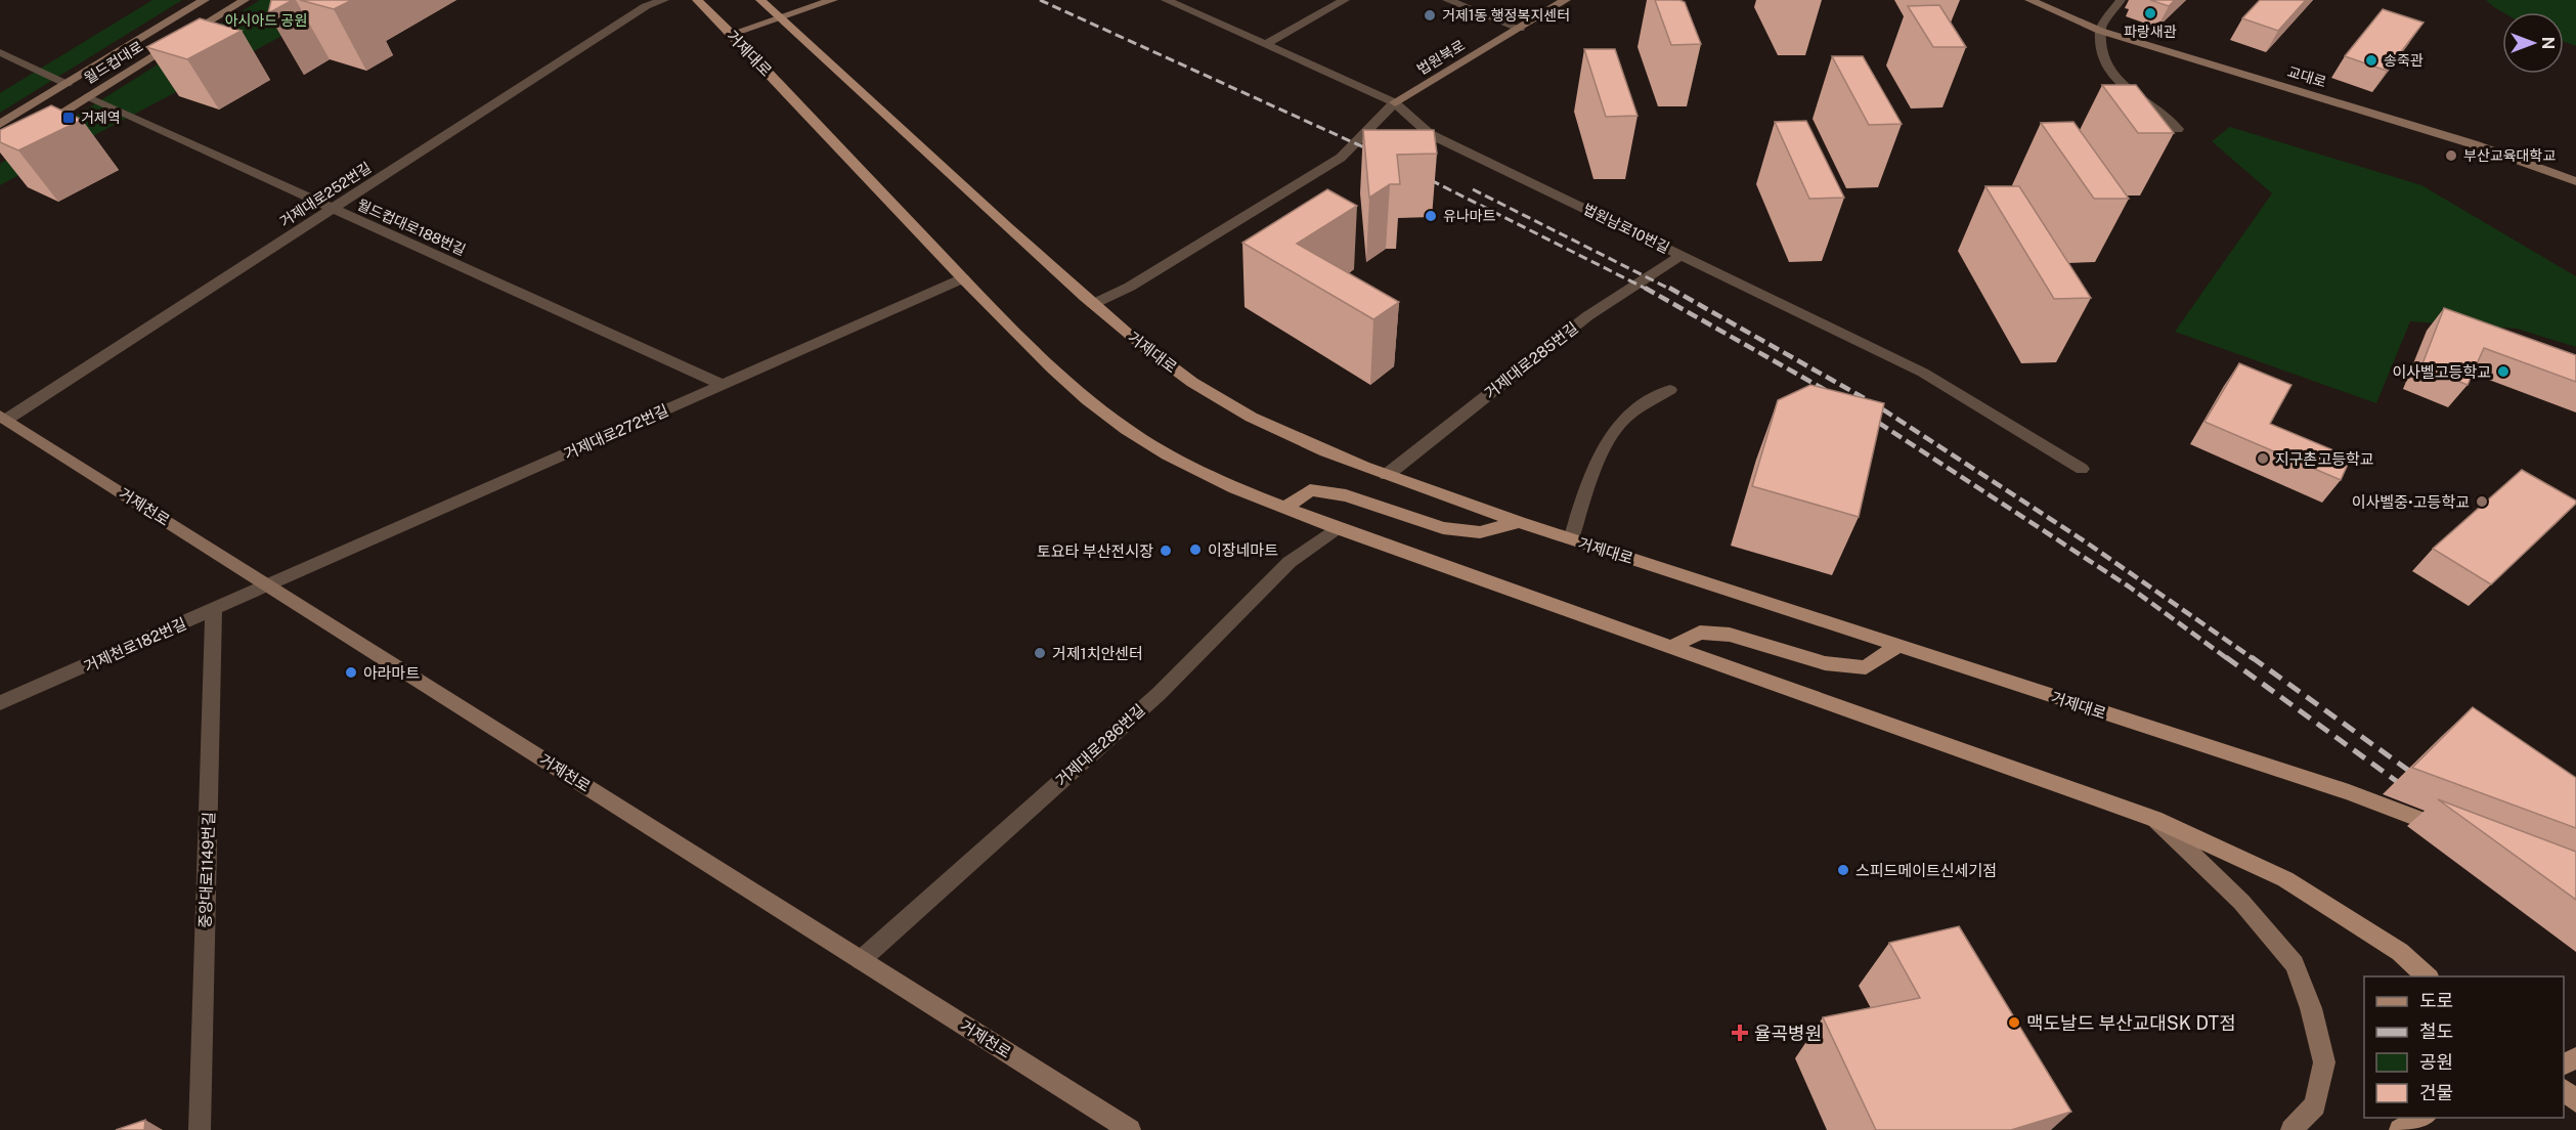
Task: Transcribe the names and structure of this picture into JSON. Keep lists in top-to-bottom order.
{
  "streets": {
    "main road": [
      "거제대로",
      "법원북로",
      "월드컵대로",
      "교대로",
      "거제천로"
    ],
    "street": [
      "거제대로252번길",
      "월드컵대로188번길",
      "법원남로10번길",
      "거제대로285번길",
      "거제대로272번길",
      "거제천로182번길",
      "거제대로286번길",
      "중앙대로1149번길"
    ]
  },
  "crossings": [
    ["거제대로", "거제대로285번길"],
    ["거제대로", "거제대로272번길"],
    ["거제대로", "거제대로286번길"],
    ["법원북로", "법원남로10번길"],
    ["월드컵대로", "월드컵대로188번길"],
    ["거제대로252번길", "월드컵대로188번길"],
    ["거제대로252번길", "거제천로"],
    ["월드컵대로188번길", "거제대로272번길"],
    ["법원남로10번길", "거제대로285번길"],
    ["거제대로272번길", "거제천로"],
    ["거제대로272번길", "거제천로182번길"],
    ["거제천로", "거제천로182번길"],
    ["거제천로", "거제대로286번길"],
    ["거제천로182번길", "중앙대로1149번길"]
  ],
  "parks": ["아시아드 공원"],
  "places": {
    "other": [
      "파랑새관",
      "거제1동 행정복지센터",
      "송죽관",
      "부산교육대학교",
      "유나마트",
      "이사벨고등학교",
      "지구촌고등학교",
      "이사벨중•고등학교",
      "이장네마트",
      "토요타 부산전시장",
      "거제1치안센터",
      "아라마트",
      "스피드메이트신세기점",
      "맥도날드 부산교대SK DT점"
    ],
    "transit": ["거제역"],
    "health": ["율곡병원"]
  },
  "legend": [
    "도로",
    "철도",
    "공원",
    "건물"
  ],
  "north": "right"
}
